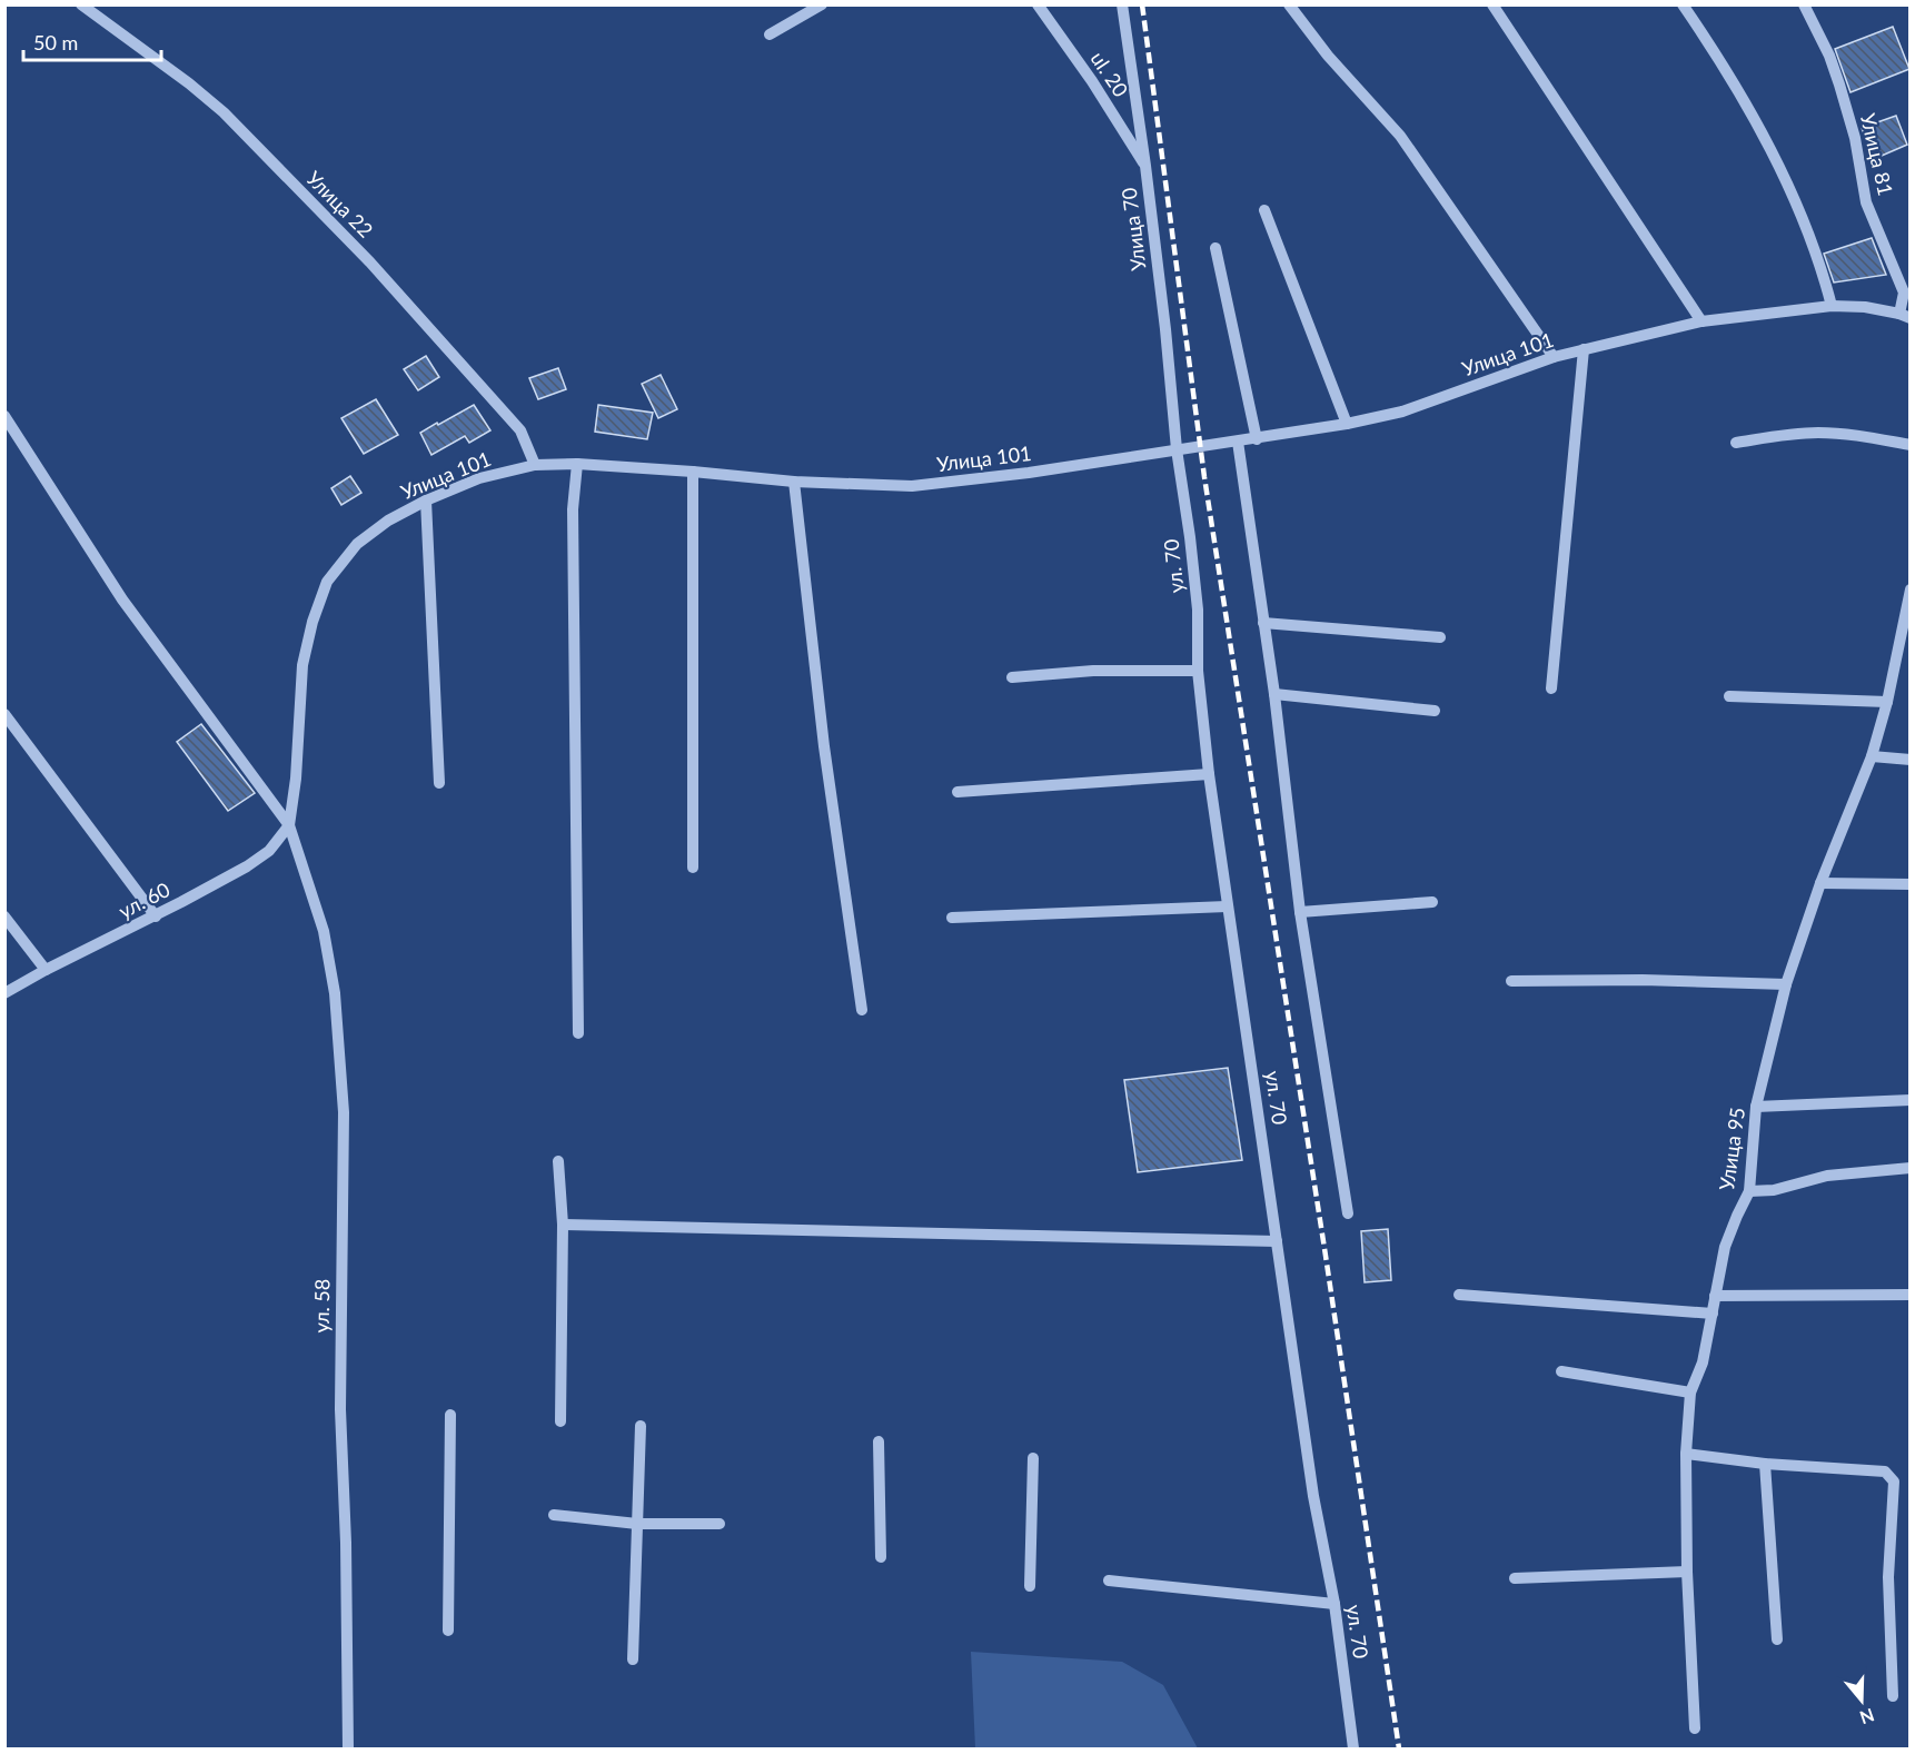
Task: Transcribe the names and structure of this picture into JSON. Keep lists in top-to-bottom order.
{
  "streets": {
    "street": [
      "ul. 20",
      "Улица 81",
      "Улица 22",
      "Улица 70",
      "Улица 101",
      "ул. 70",
      "ул. 60",
      "Улица 95",
      "ул. 58"
    ]
  },
  "crossings": [
    ["ul. 20", "Улица 70"],
    ["Улица 81", "Улица 101"],
    ["Улица 22", "Улица 101"],
    ["Улица 70", "Улица 101"],
    ["Улица 70", "ул. 70"],
    ["Улица 101", "ул. 70"],
    ["Улица 101", "ул. 60"],
    ["Улица 101", "ул. 58"],
    ["ул. 60", "ул. 58"]
  ],
  "scale_bar": "50 m",
  "north": "bottom"
}
